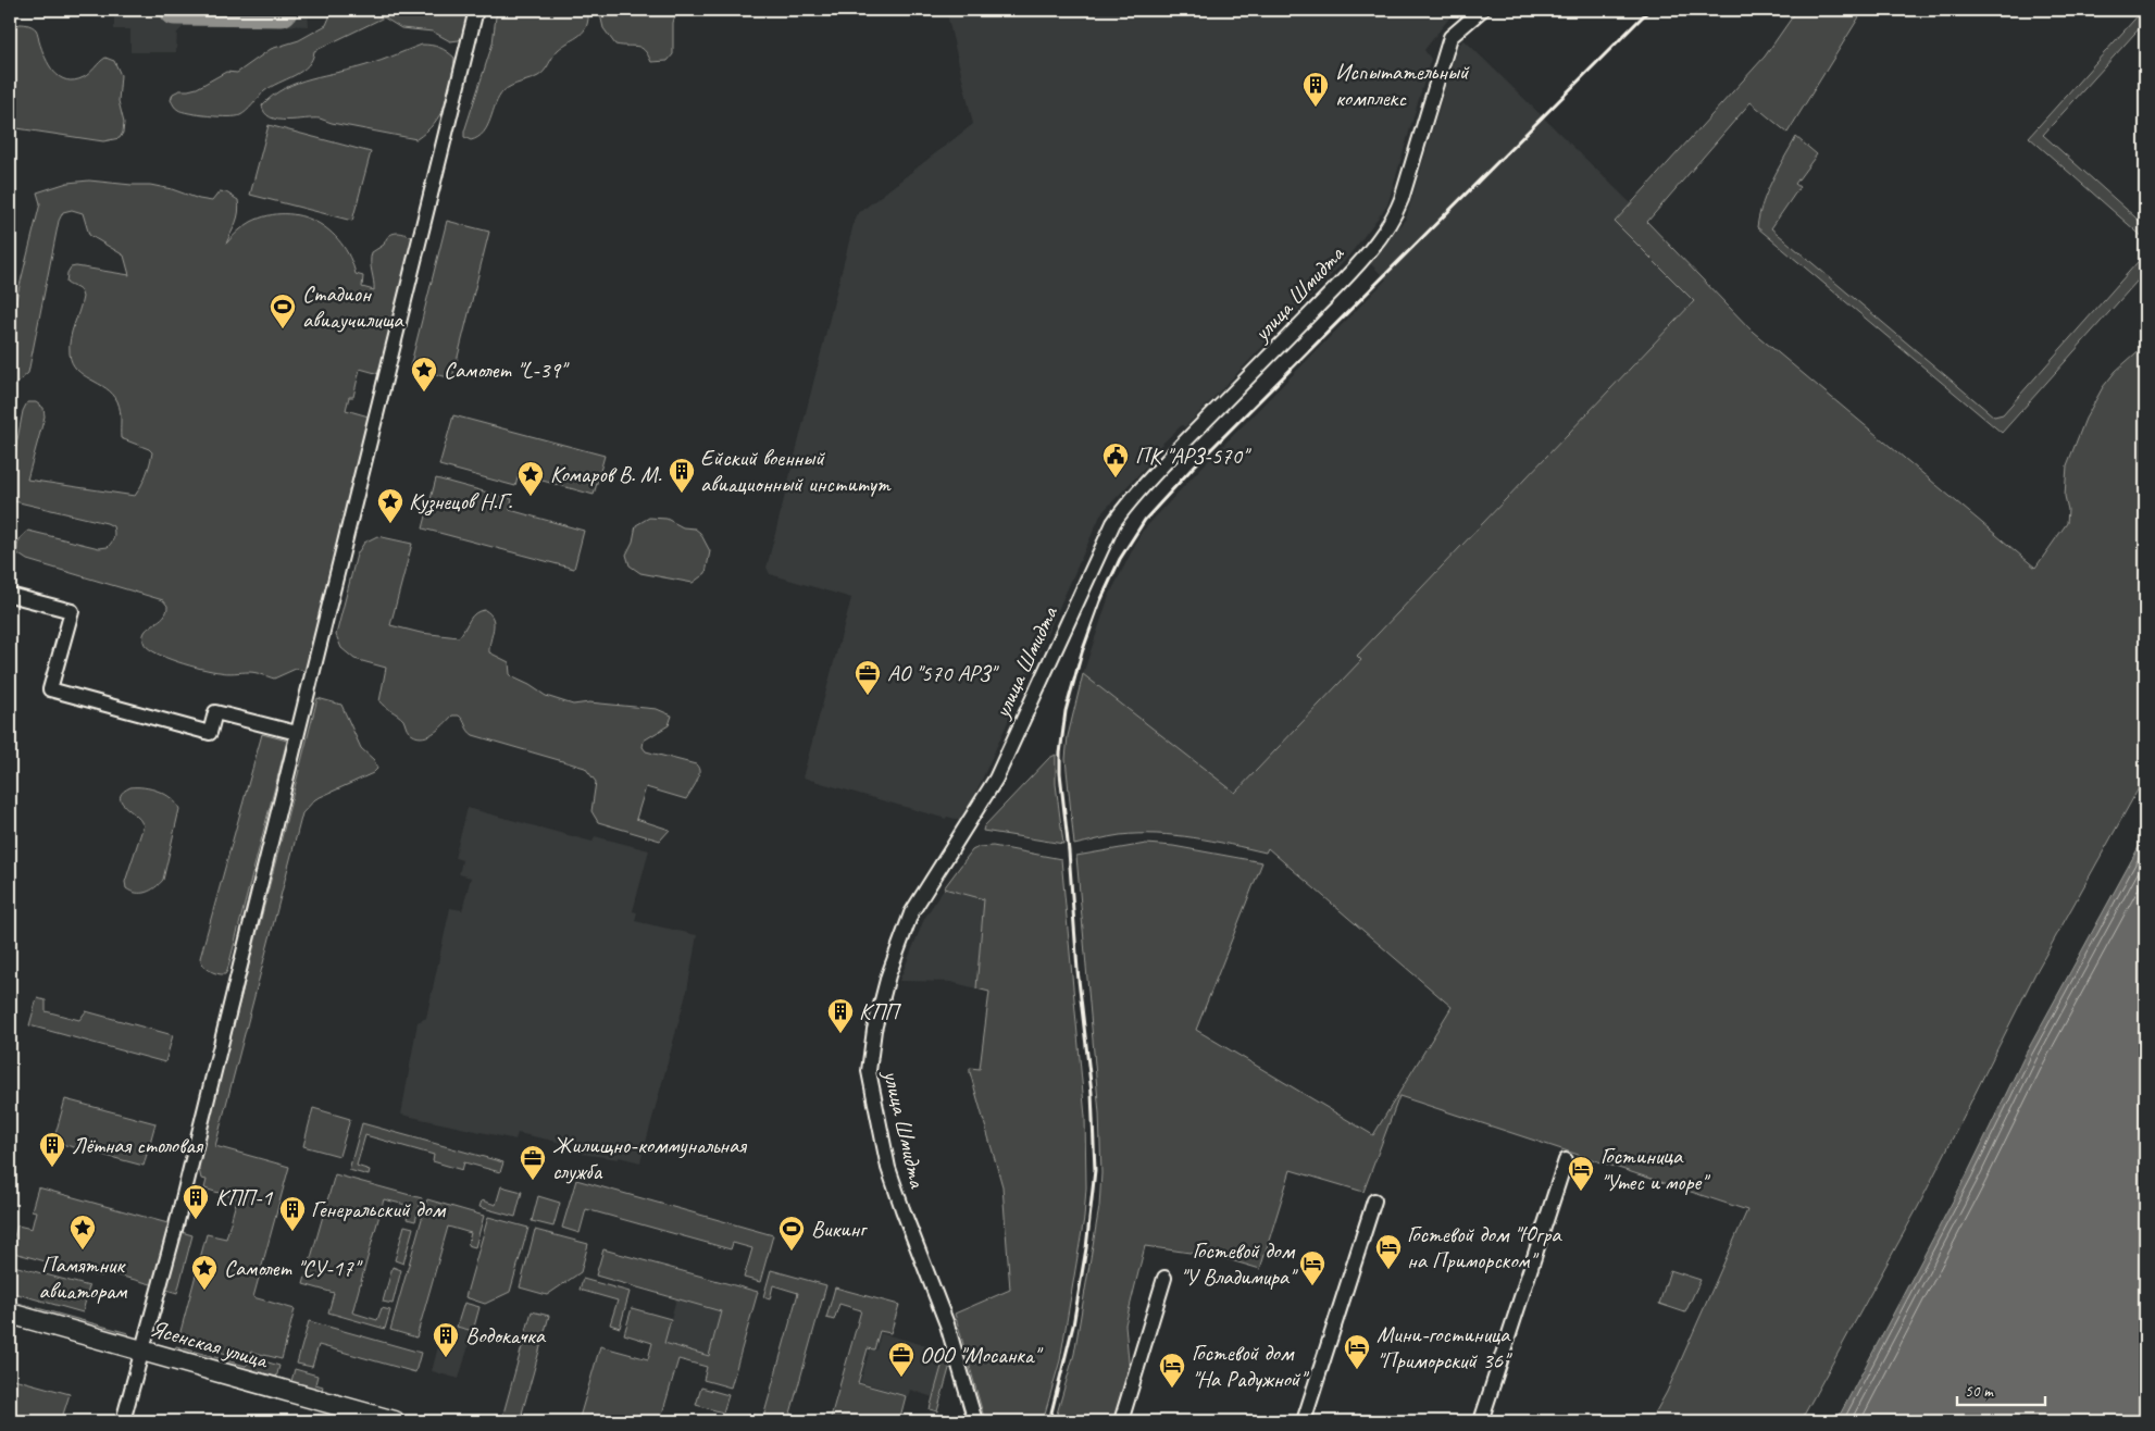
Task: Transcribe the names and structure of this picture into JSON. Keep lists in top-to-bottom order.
{
  "streets": {
    "street": ["улица Шмидта", "Ясенская улица"]
  },
  "places": {
    "building": [
      "Испытательный комплекс",
      "Ейский военный авиационный институт",
      "КПП",
      "Лётная столовая",
      "КПП-1",
      "Генеральский дом",
      "Водокачка"
    ],
    "sports": ["Стадион авиаучилища", "Викинг"],
    "place": [
      "Самолет \"L-39\"",
      "Комаров В. М.",
      "Кузнецов Н.Г.",
      "Памятник авиаторам",
      "Самолет \"СУ-17\""
    ],
    "public building": ["ПК \"АРЗ-570\""],
    "office": ["АО \"570 АРЗ\"", "Жилищно-коммунальная служба", "ООО \"Мосанка\""],
    "hotel": [
      "Гостиница \"Утес и море\"",
      "Гостевой дом \"Югра на Приморском\"",
      "Гостевой дом \"У Владимира\"",
      "Мини-гостиница \"Приморский 36\"",
      "Гостевой дом \"На Радужной\""
    ]
  },
  "scale_bar": "50 m"
}
